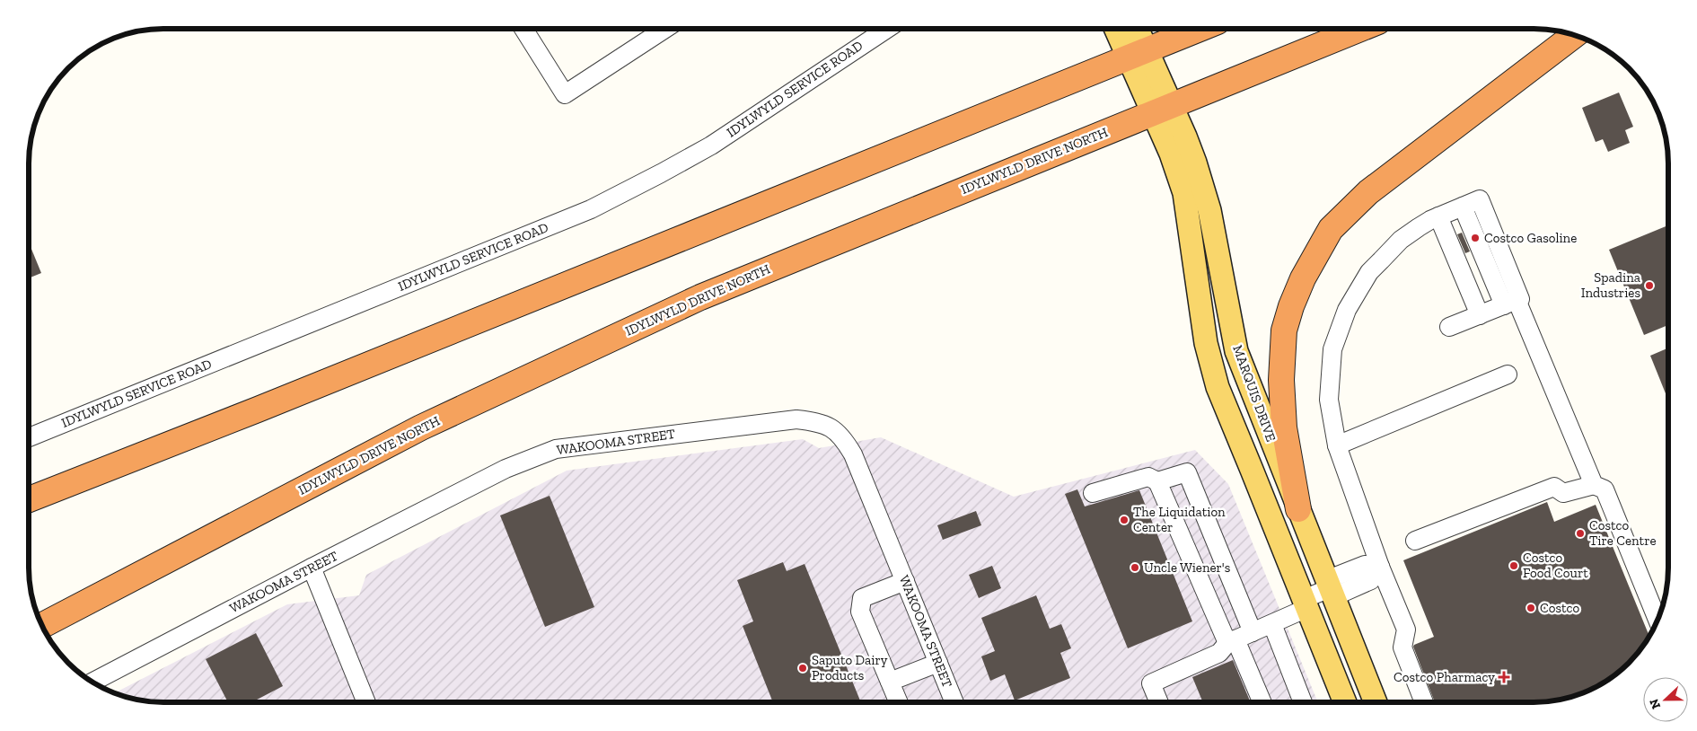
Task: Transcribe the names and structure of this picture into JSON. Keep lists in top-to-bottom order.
{
  "streets": {
    "highway": ["IDYLWYLD DRIVE NORTH"],
    "main road": ["MARQUIS DRIVE"],
    "street": ["IDYLWYLD SERVICE ROAD", "WAKOOMA STREET"]
  },
  "crossings": [
    ["IDYLWYLD DRIVE NORTH", "MARQUIS DRIVE"]
  ],
  "places": {
    "other": [
      "Costco Gasoline",
      "Spadina Industries",
      "The Liquidation Center",
      "Costco Tire Centre",
      "Costco Food Court",
      "Uncle Wiener's",
      "Costco",
      "Saputo Dairy Products"
    ],
    "health": ["Costco Pharmacy"]
  },
  "north": "left"
}
